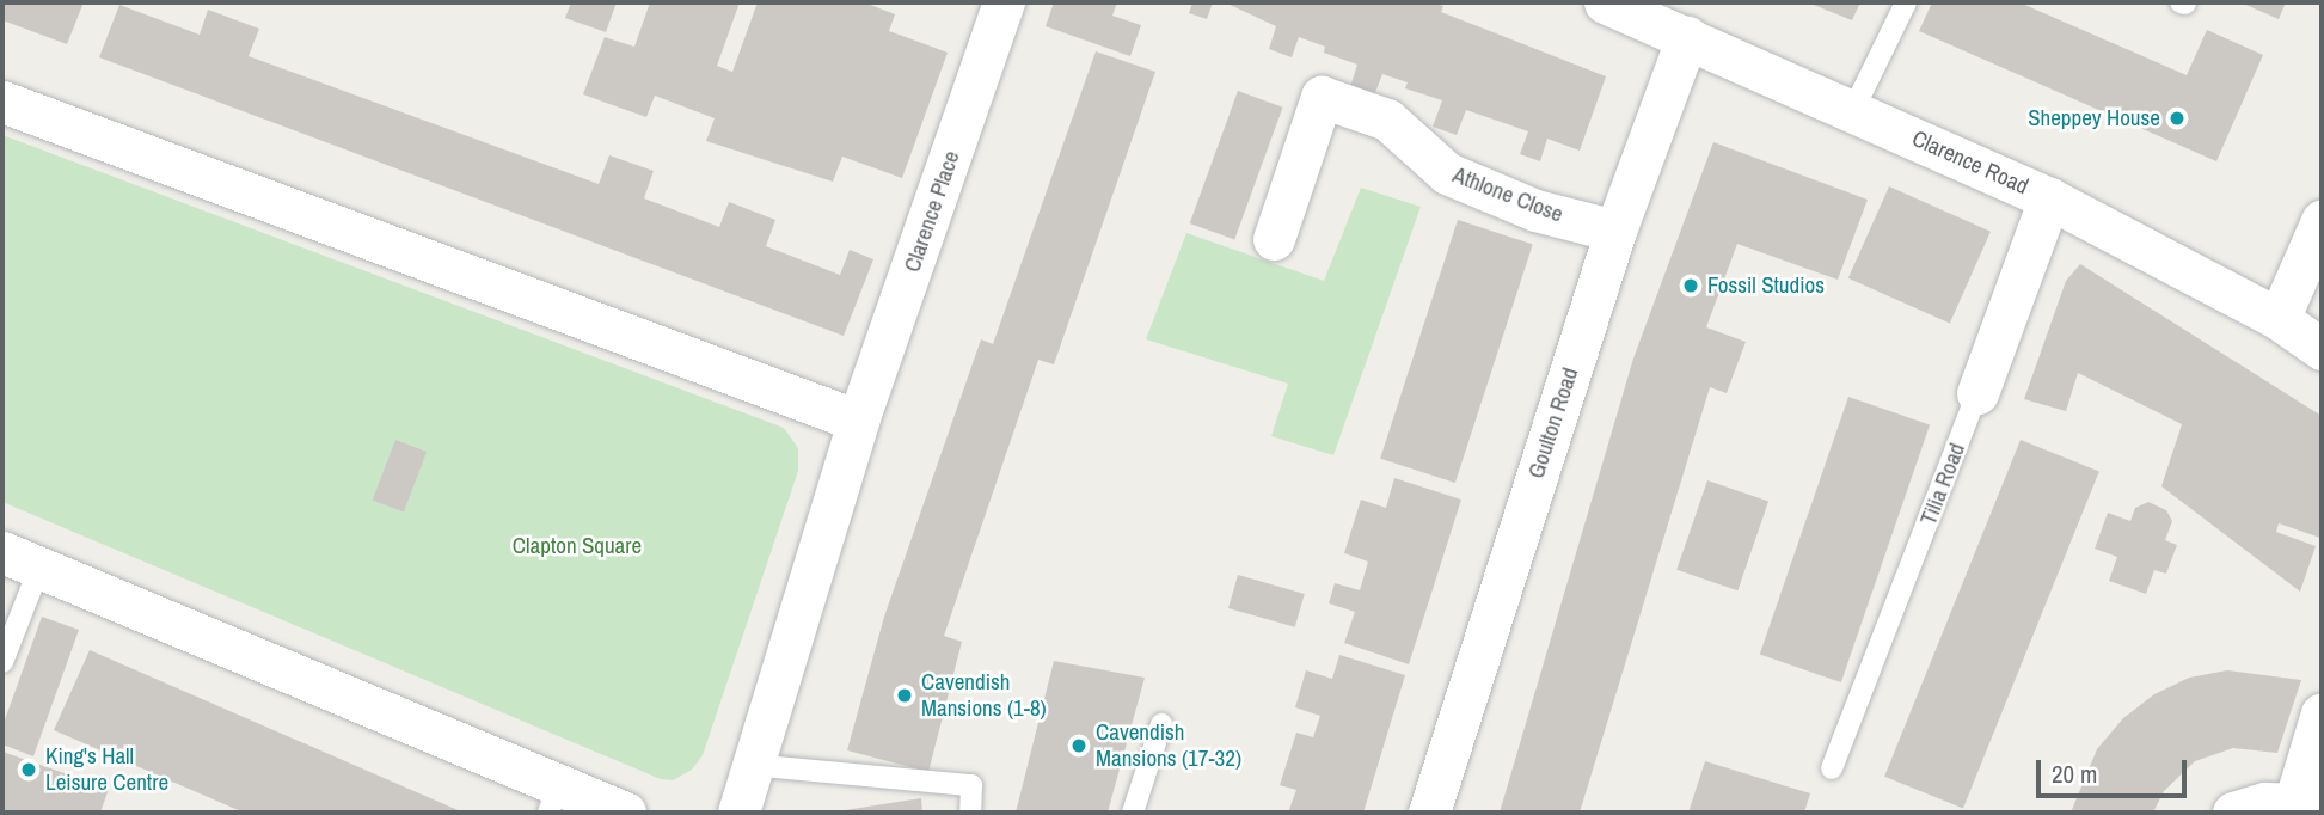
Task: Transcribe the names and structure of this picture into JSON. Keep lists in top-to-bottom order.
{
  "streets": {
    "street": [
      "Clarence Road",
      "Athlone Close",
      "Clarence Place",
      "Goulton Road",
      "Tilia Road"
    ]
  },
  "crossings": [
    ["Clarence Road", "Goulton Road"],
    ["Clarence Road", "Tilia Road"],
    ["Athlone Close", "Goulton Road"]
  ],
  "parks": ["Clapton Square"],
  "places": [
    "Sheppey House",
    "Fossil Studios",
    "Cavendish Mansions (1-8)",
    "Cavendish Mansions (17-32)",
    "King's Hall Leisure Centre"
  ],
  "scale_bar": "20 m"
}
